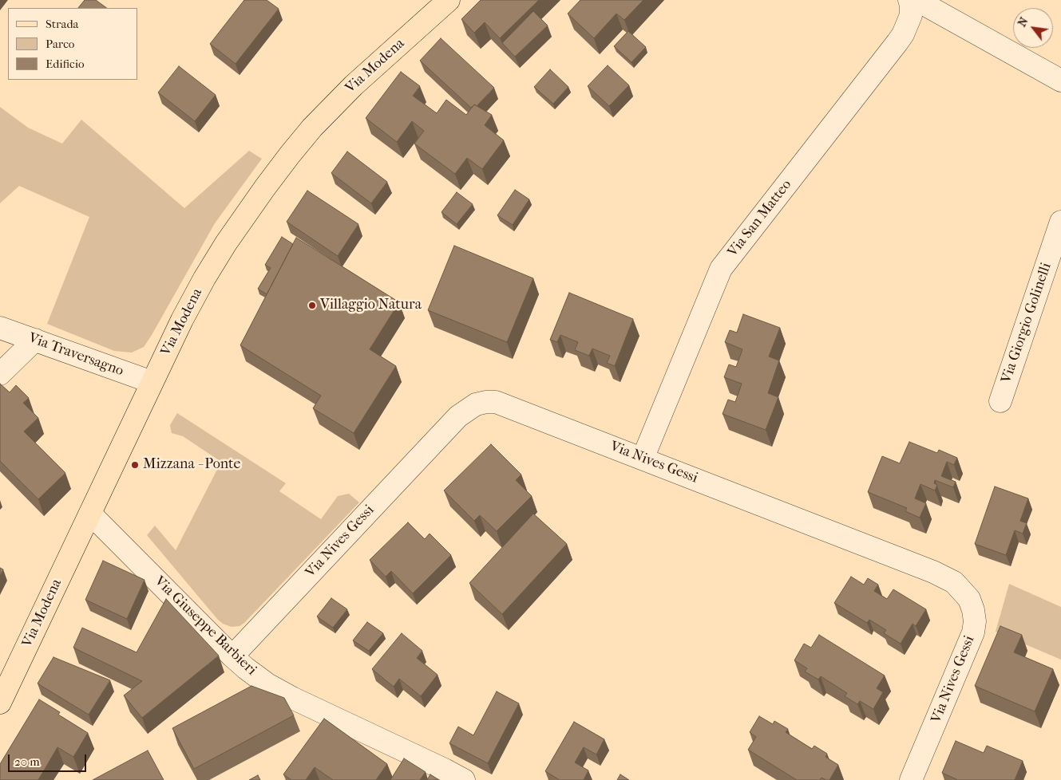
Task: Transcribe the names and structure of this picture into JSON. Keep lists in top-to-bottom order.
{
  "streets": {
    "main road": ["Via Modena"],
    "street": [
      "Via San Matteo",
      "Via Giorgio Golinelli",
      "Via Traversagno",
      "Via Nives Gessi",
      "Via Giuseppe Barbieri"
    ]
  },
  "crossings": [
    ["Via Modena", "Via Traversagno"],
    ["Via Modena", "Via Giuseppe Barbieri"],
    ["Via San Matteo", "Via Nives Gessi"],
    ["Via Nives Gessi", "Via Giuseppe Barbieri"]
  ],
  "places": ["Villaggio Natura", "Mizzana - Ponte"],
  "legend": ["Strada", "Parco", "Edificio"],
  "scale_bar": "20 m",
  "north": "top left"
}
